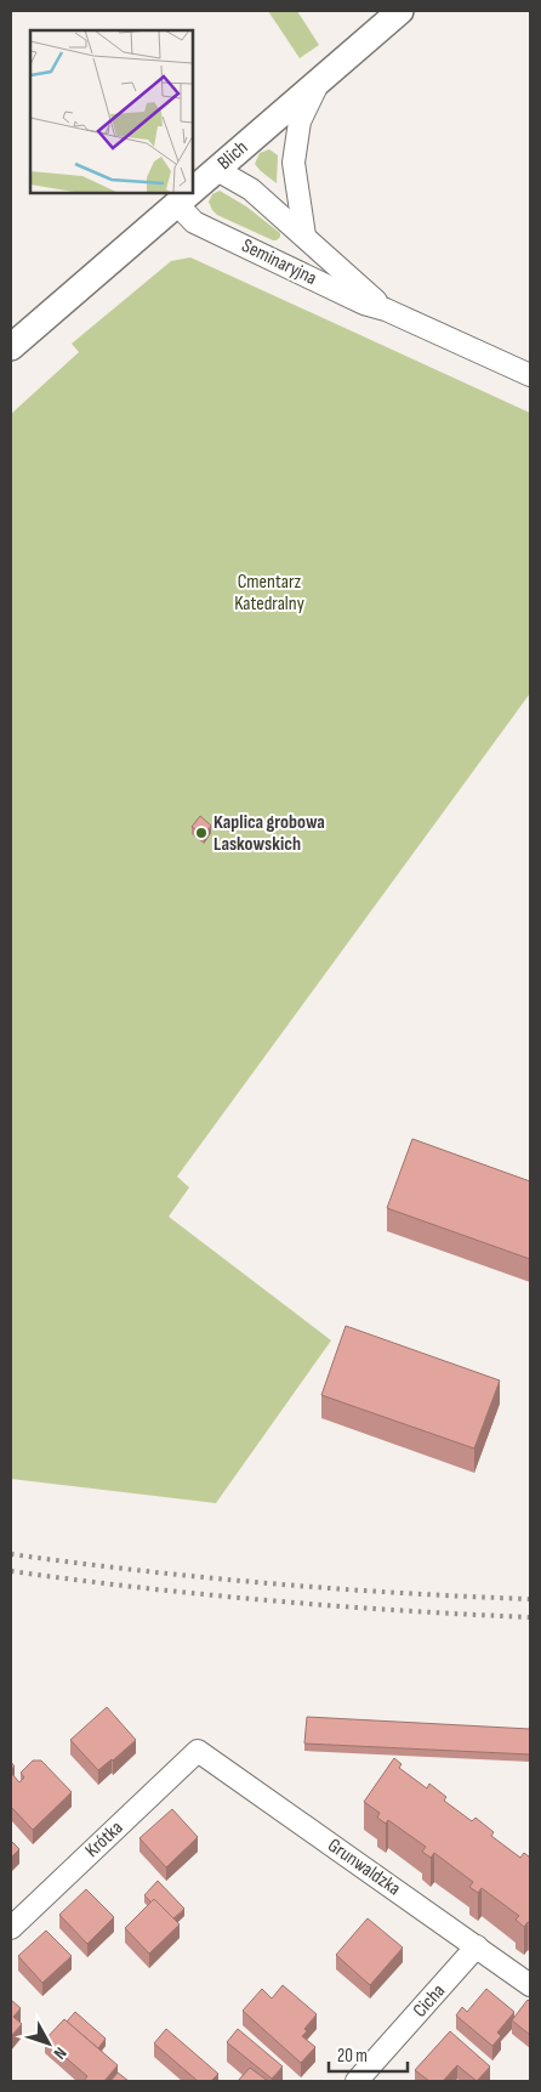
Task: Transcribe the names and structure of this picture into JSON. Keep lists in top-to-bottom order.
{
  "streets": {
    "street": [
      "Blich",
      "Seminaryjna",
      "Krótka",
      "Grunwaldzka",
      "Cicha"
    ]
  },
  "crossings": [
    ["Blich", "Seminaryjna"],
    ["Krótka", "Grunwaldzka"],
    ["Grunwaldzka", "Cicha"]
  ],
  "parks": ["Cmentarz Katedralny"],
  "places": ["Kaplica grobowa Laskowskich"],
  "scale_bar": "20 m",
  "north": "bottom right"
}
